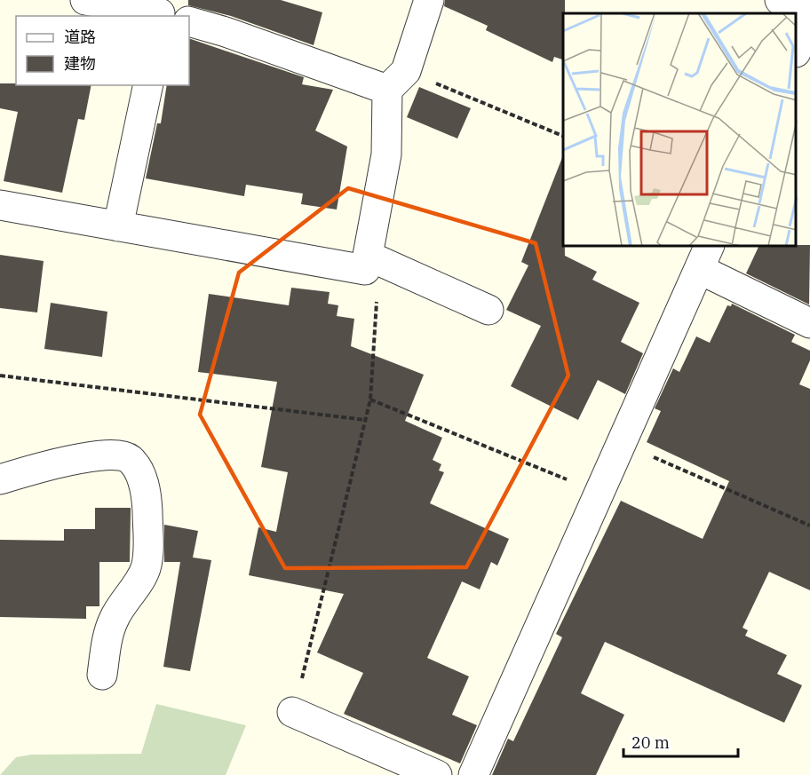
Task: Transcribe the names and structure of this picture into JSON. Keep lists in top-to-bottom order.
{
  "legend": ["道路", "建物"],
  "scale_bar": "20 m"
}
